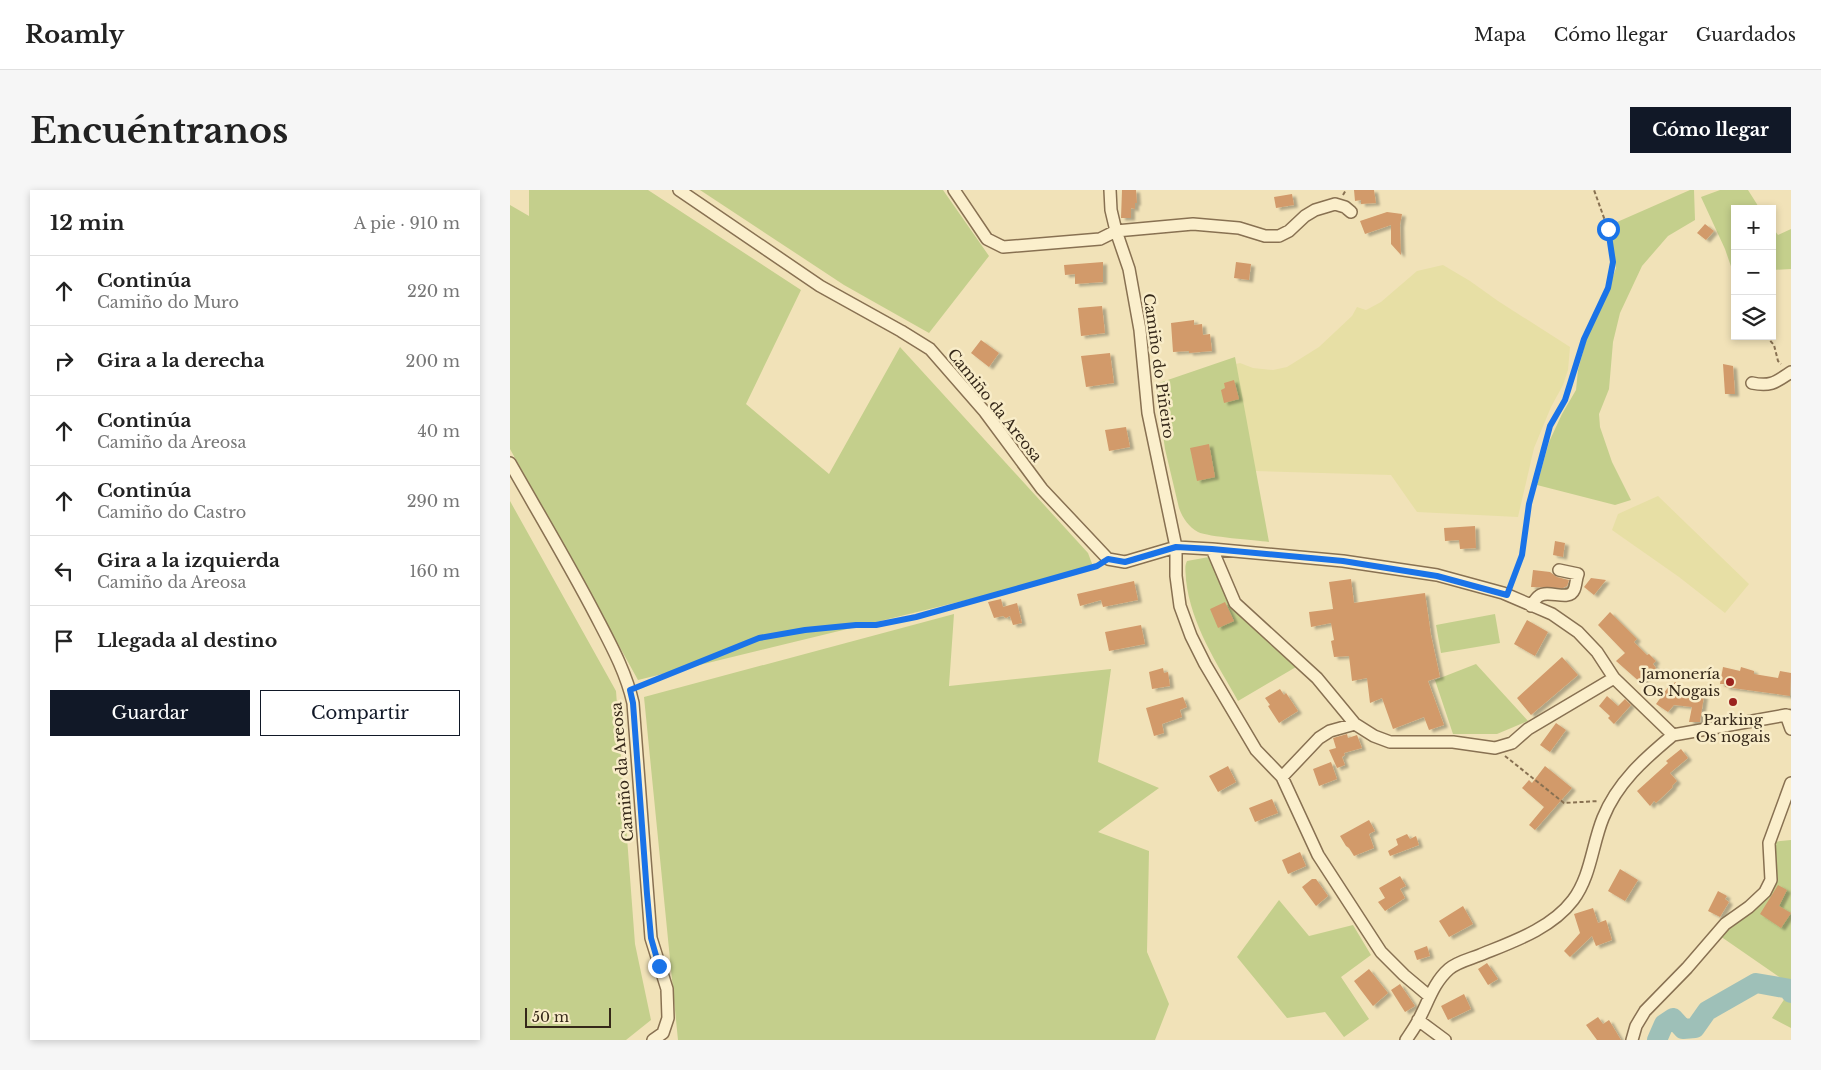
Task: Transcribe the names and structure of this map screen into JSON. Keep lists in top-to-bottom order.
{
  "streets": {
    "street": ["Camiño do Piñeiro", "Camiño da Areosa"]
  },
  "places": ["Jamonería Os Nogais", "Parking Os nogais"],
  "scale_bar": "50 m",
  "page": {
    "header": "Roamly",
    "nav": ["Mapa", "Cómo llegar", "Guardados"],
    "buttons": [
      "Cómo llegar",
      ["Guardar", "Compartir"]
    ],
    "title": "Encuéntranos",
    "heading": ["12 min", "A pie · 910 m"],
    "map_buttons": ["+", "−"],
    "list": [
      ["Continúa", "Camiño do Muro", "220 m"],
      ["Gira a la derecha", "200 m"],
      ["Continúa", "Camiño da Areosa", "40 m"],
      ["Continúa", "Camiño do Castro", "290 m"],
      ["Gira a la izquierda", "Camiño da Areosa", "160 m"],
      "Llegada al destino"
    ],
    "scale": "50 m"
  }
}
